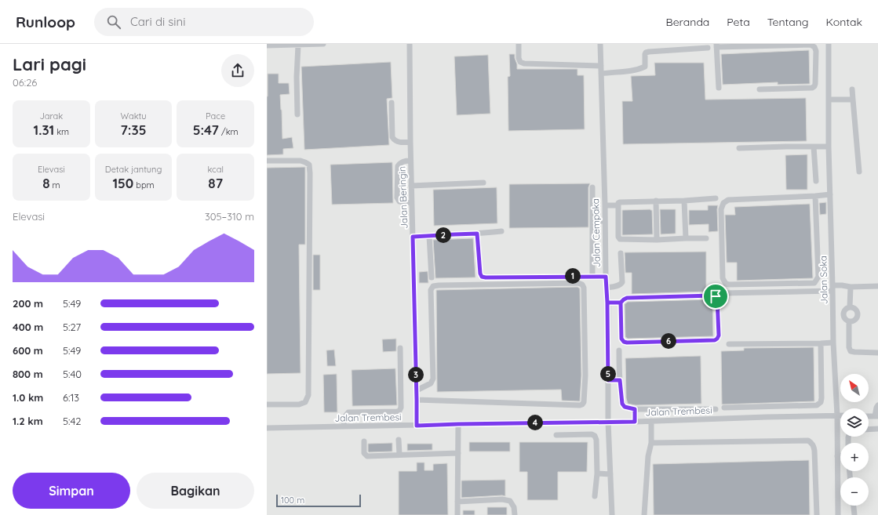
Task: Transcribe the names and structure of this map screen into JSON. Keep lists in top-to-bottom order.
{
  "streets": {
    "street": [
      "Jalan Beringin",
      "Jalan Cempaka",
      "Jalan Soka",
      "Jalan Trembesi"
    ]
  },
  "crossings": [
    ["Jalan Beringin", "Jalan Trembesi"],
    ["Jalan Cempaka", "Jalan Trembesi"],
    ["Jalan Soka", "Jalan Trembesi"]
  ],
  "scale_bar": "100 m",
  "north": "top left",
  "page": {
    "header": "Runloop",
    "search": "Cari di sini",
    "nav": [
      "Beranda",
      "Peta",
      "Tentang",
      "Kontak"
    ],
    "heading": ["Lari pagi", "06:26"],
    "stats": [
      ["Jarak", "1.31 km"],
      ["Waktu", "7:35"],
      ["Pace", "5:47 /km"],
      ["Elevasi", "8 m"],
      ["Detak jantung", "150 bpm"],
      ["kcal", "87"]
    ],
    "chart": ["Elevasi", "305–310 m"],
    "pins": [
      "2",
      "1",
      "6",
      "5",
      "3",
      "4"
    ],
    "list": [
      {
        "name": "200 m",
        "note": "5:49"
      },
      {
        "name": "400 m",
        "note": "5:27"
      },
      {
        "name": "600 m",
        "note": "5:49"
      },
      {
        "name": "800 m",
        "note": "5:40"
      },
      {
        "name": "1.0 km",
        "note": "6:13"
      },
      {
        "name": "1.2 km",
        "note": "5:42"
      }
    ],
    "map_buttons": ["+", "−"],
    "buttons": ["Simpan", "Bagikan"],
    "scale": "100 m"
  }
}
